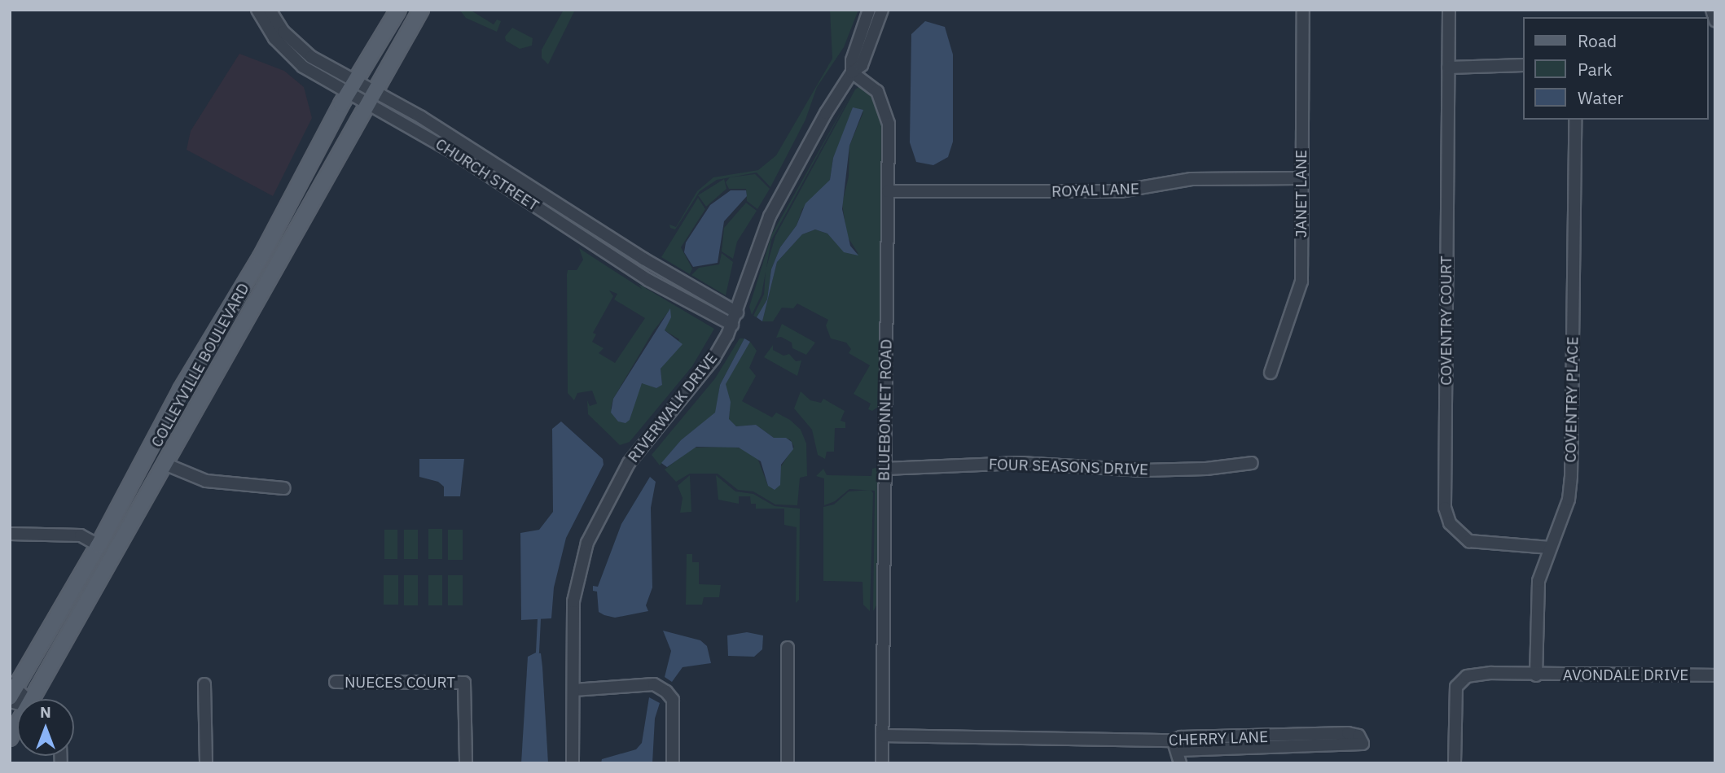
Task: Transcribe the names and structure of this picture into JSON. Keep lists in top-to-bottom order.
{
  "streets": {
    "main road": ["COLLEYVILLE BOULEVARD"],
    "street": [
      "CHURCH STREET",
      "ROYAL LANE",
      "JANET LANE",
      "COVENTRY COURT",
      "COVENTRY PLACE",
      "RIVERWALK DRIVE",
      "BLUEBONNET ROAD",
      "FOUR SEASONS DRIVE",
      "AVONDALE DRIVE",
      "NUECES COURT",
      "CHERRY LANE"
    ]
  },
  "crossings": [
    ["CHURCH STREET", "COLLEYVILLE BOULEVARD"],
    ["CHURCH STREET", "RIVERWALK DRIVE"],
    ["ROYAL LANE", "JANET LANE"],
    ["ROYAL LANE", "BLUEBONNET ROAD"],
    ["COVENTRY COURT", "COVENTRY PLACE"],
    ["COVENTRY PLACE", "AVONDALE DRIVE"],
    ["RIVERWALK DRIVE", "BLUEBONNET ROAD"],
    ["BLUEBONNET ROAD", "FOUR SEASONS DRIVE"],
    ["BLUEBONNET ROAD", "CHERRY LANE"]
  ],
  "legend": ["Road", "Park", "Water"],
  "north": "top"
}
